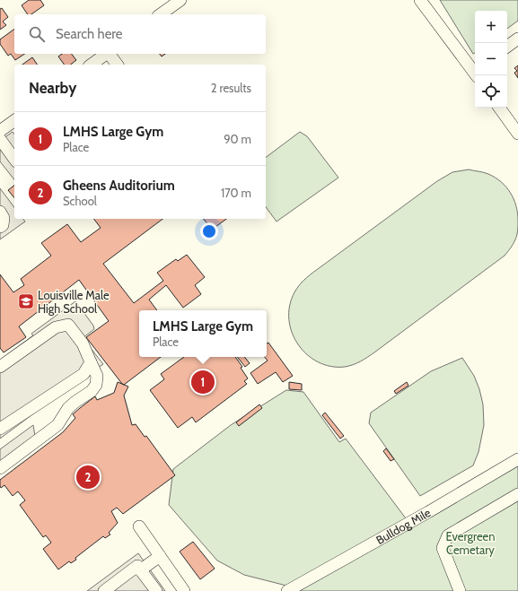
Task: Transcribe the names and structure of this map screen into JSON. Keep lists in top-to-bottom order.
{
  "streets": {
    "street": ["Bulldog Mile"]
  },
  "parks": ["Evergreen Cemetary"],
  "places": {
    "school or university": ["Louisville Male High School"]
  },
  "page": {
    "map_buttons": ["+", "−"],
    "search": "Search here",
    "heading": ["Nearby", "2 results"],
    "list": [
      {
        "mark": "1",
        "name": "LMHS Large Gym",
        "note": "Place",
        "value": "90 m"
      },
      {
        "mark": "2",
        "name": "Gheens Auditorium",
        "note": "School",
        "value": "170 m"
      }
    ],
    "popup": ["LMHS Large Gym", "Place"],
    "pins": ["1", "2"]
  }
}
